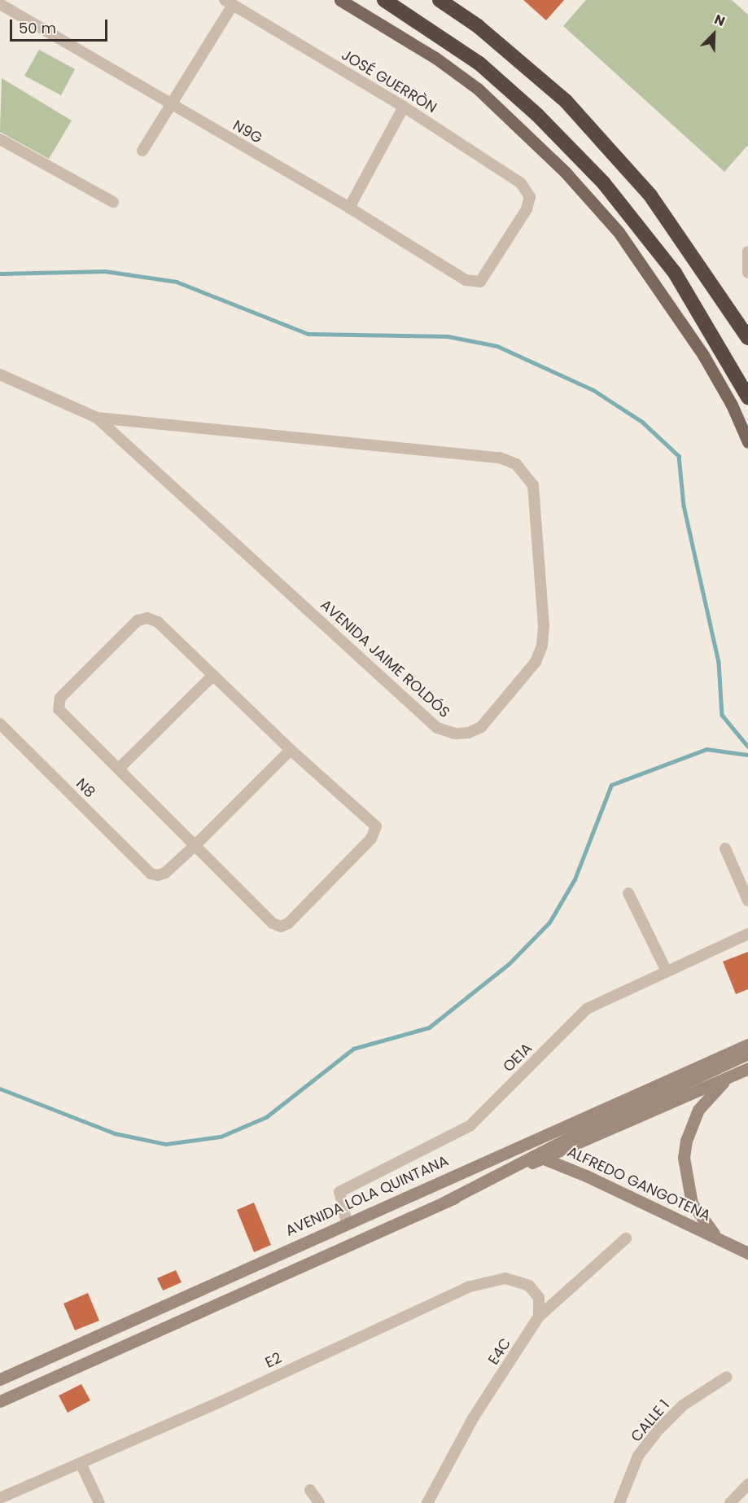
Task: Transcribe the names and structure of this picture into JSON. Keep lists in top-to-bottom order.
{
  "streets": {
    "main road": ["ALFREDO GANGOTENA", "AVENIDA LOLA QUINTANA"],
    "street": [
      "JOSÉ GUERRÒN",
      "N9G",
      "AVENIDA JAIME ROLDÓS",
      "N8",
      "OE1A",
      "E4C",
      "E2",
      "CALLE 1"
    ]
  },
  "crossings": [
    ["JOSÉ GUERRÒN", "N9G"],
    ["OE1A", "AVENIDA LOLA QUINTANA"],
    ["ALFREDO GANGOTENA", "AVENIDA LOLA QUINTANA"],
    ["E4C", "E2"]
  ],
  "scale_bar": "50 m",
  "north": "top right"
}
